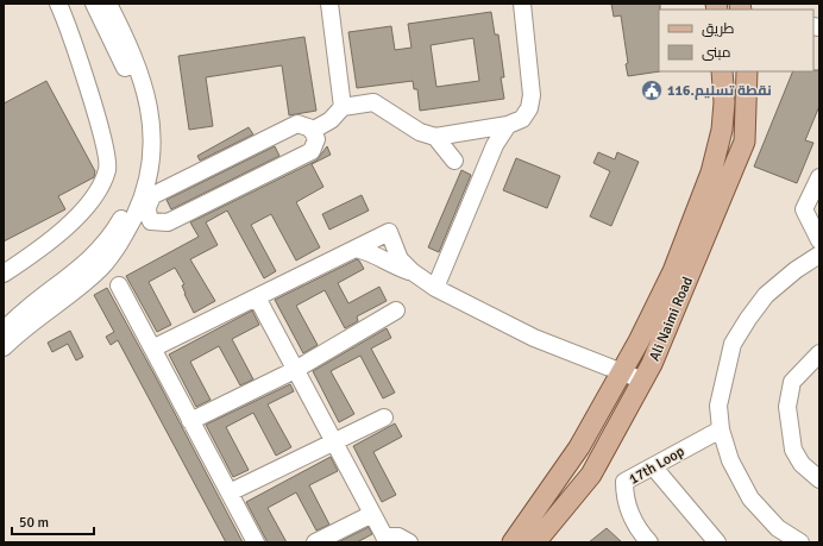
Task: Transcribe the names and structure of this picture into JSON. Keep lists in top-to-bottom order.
{
  "streets": {
    "main road": ["Ali Naimi Road"],
    "street": ["17th Loop"]
  },
  "places": {
    "public building": ["نقطة تسليم.116"]
  },
  "legend": ["طريق", "مبنى"],
  "scale_bar": "50 m"
}
